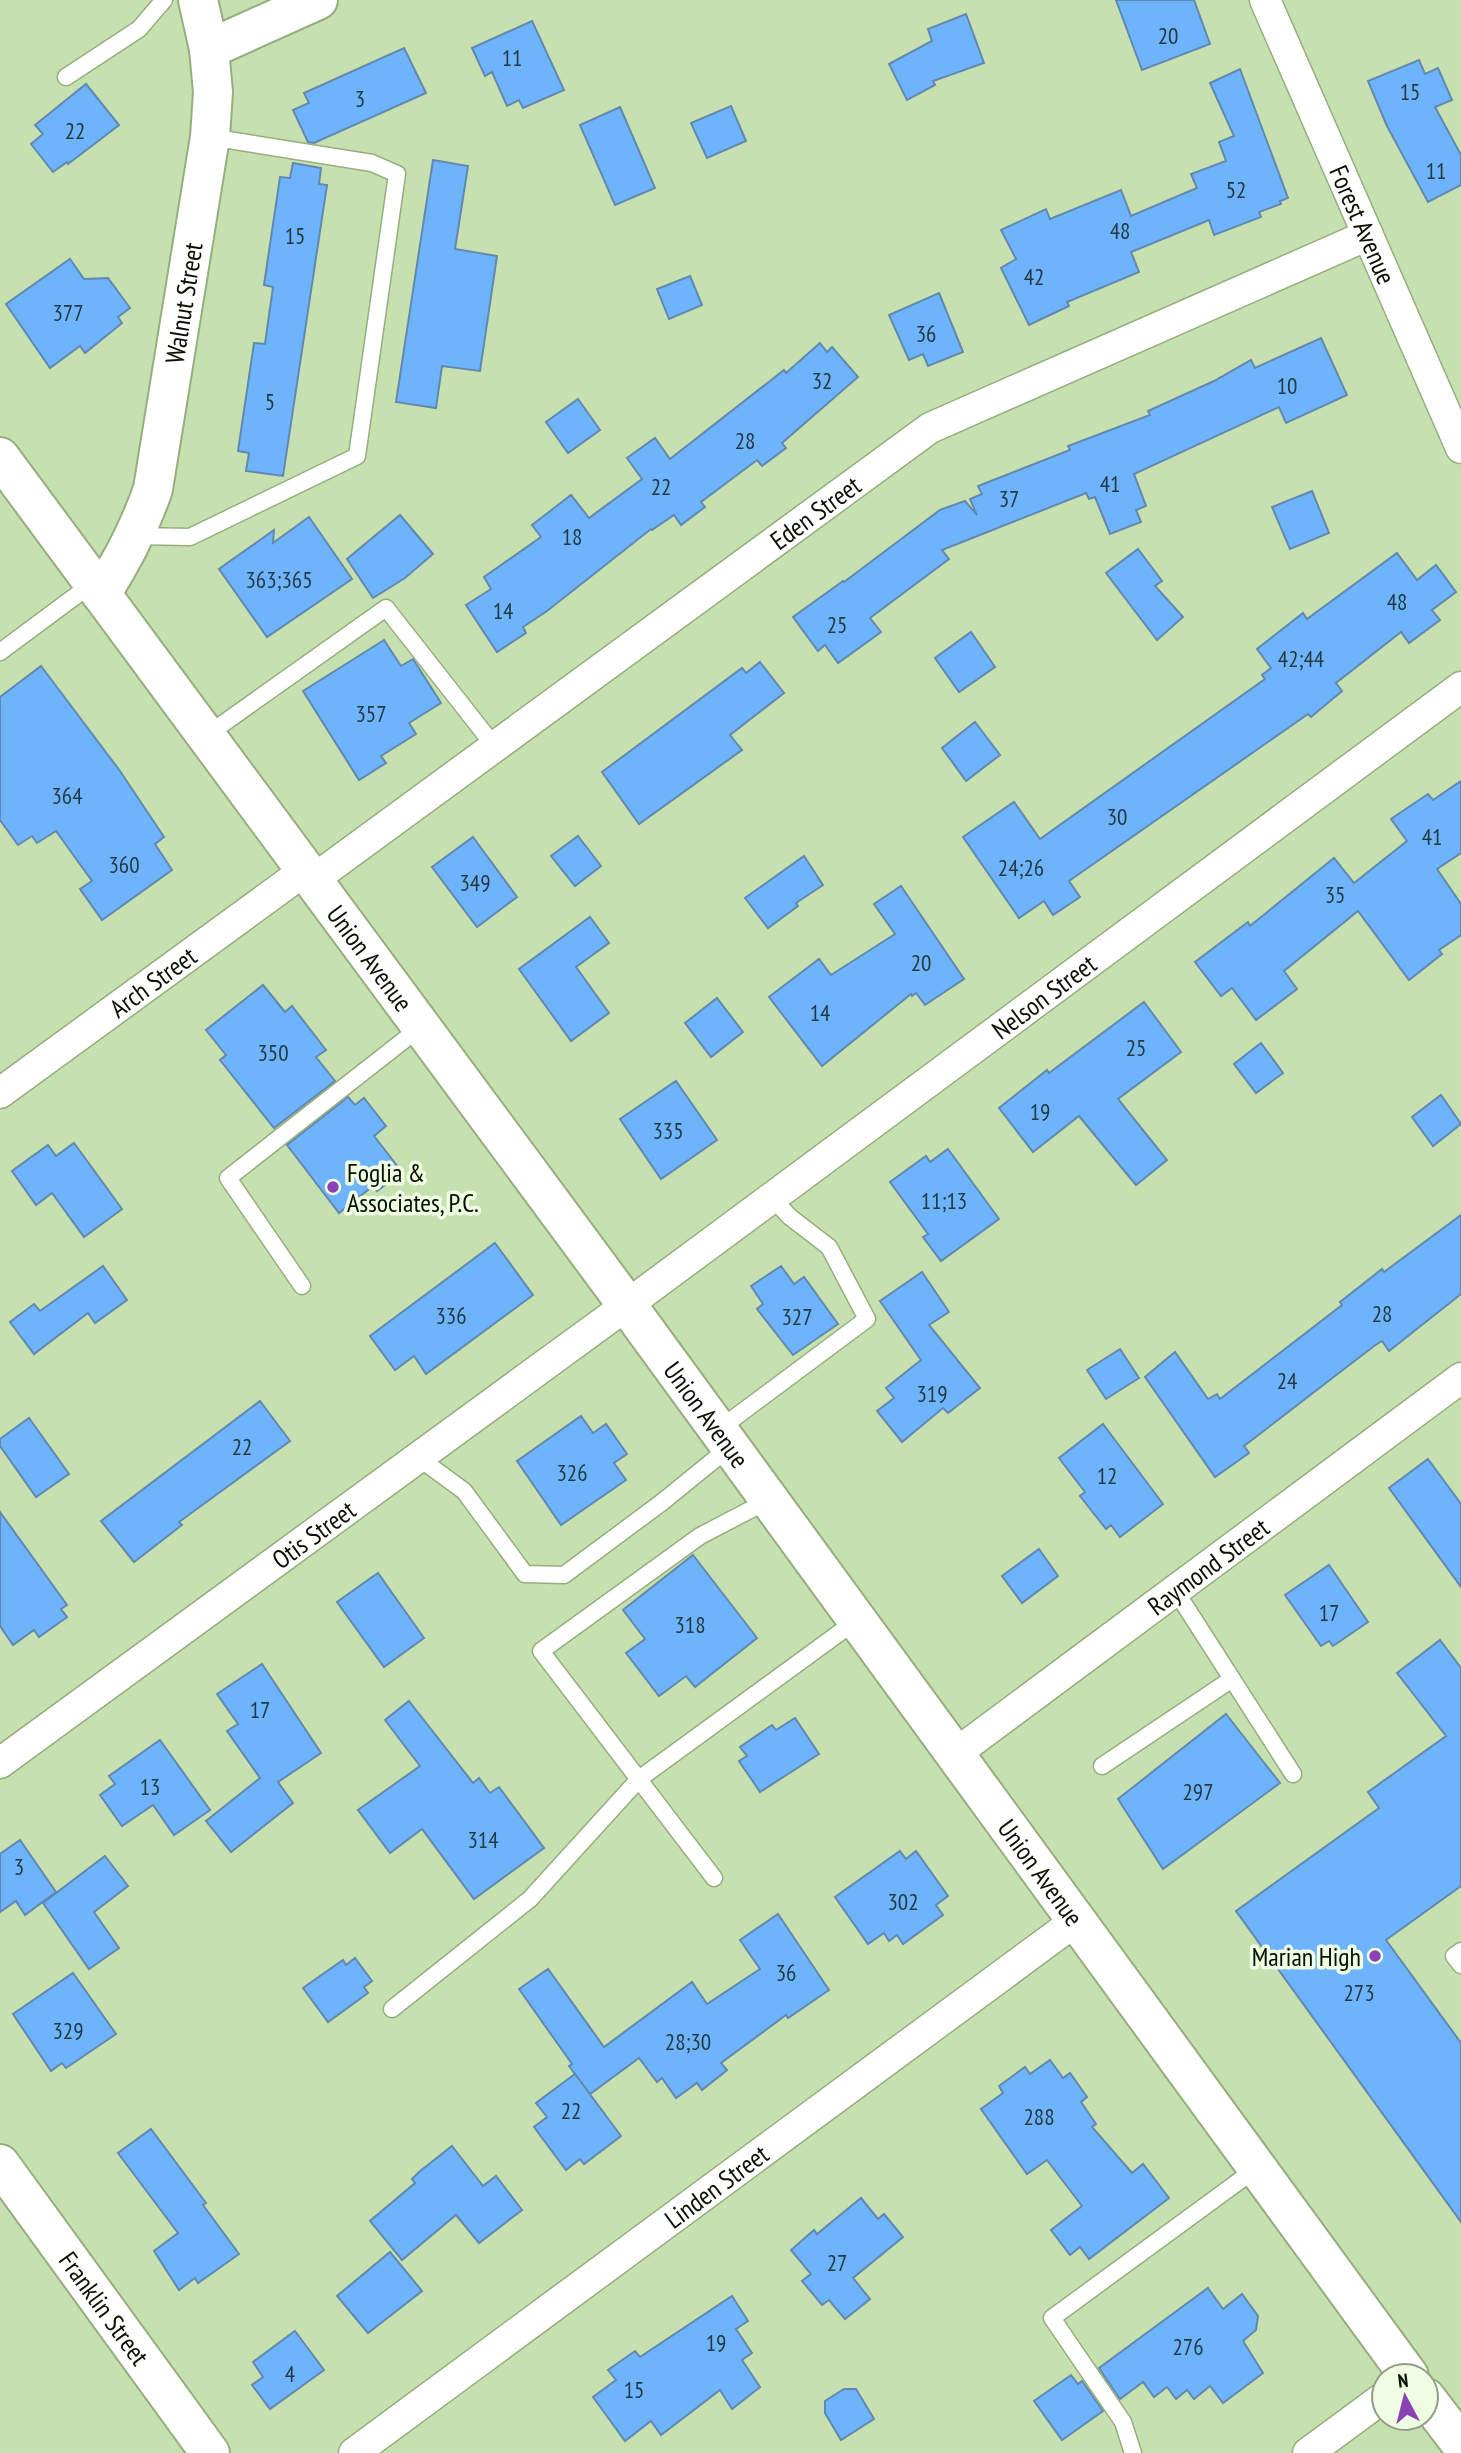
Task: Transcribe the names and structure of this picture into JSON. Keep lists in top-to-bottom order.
{
  "streets": {
    "main road": ["Walnut Street", "Union Avenue", "Franklin Street"],
    "street": [
      "Forest Avenue",
      "Eden Street",
      "Arch Street",
      "Nelson Street",
      "Otis Street",
      "Raymond Street",
      "Linden Street"
    ]
  },
  "crossings": [
    ["Forest Avenue", "Eden Street"],
    ["Walnut Street", "Union Avenue"],
    ["Eden Street", "Union Avenue"],
    ["Eden Street", "Arch Street"],
    ["Union Avenue", "Arch Street"],
    ["Union Avenue", "Nelson Street"],
    ["Union Avenue", "Otis Street"],
    ["Union Avenue", "Raymond Street"],
    ["Union Avenue", "Linden Street"],
    ["Nelson Street", "Otis Street"]
  ],
  "places": ["Foglia & Associates, P.C.", "Marian High"],
  "house_numbers": [
    "20",
    "11",
    "15",
    "3",
    "22",
    "11",
    "52",
    "48",
    "15",
    "42",
    "377",
    "36",
    "32",
    "10",
    "5",
    "28",
    "41",
    "22",
    "37",
    "18",
    "363;365",
    "48",
    "14",
    "25",
    "42;44",
    "357",
    "364",
    "30",
    "41",
    "360",
    "24;26",
    "349",
    "35",
    "20",
    "14",
    "25",
    "350",
    "19",
    "335",
    "11;13",
    "28",
    "336",
    "327",
    "24",
    "319",
    "22",
    "326",
    "12",
    "17",
    "318",
    "17",
    "13",
    "297",
    "314",
    "3",
    "302",
    "36",
    "273",
    "329",
    "28;30",
    "22",
    "288",
    "27",
    "19",
    "276",
    "4",
    "15"
  ],
  "north": "top"
}
